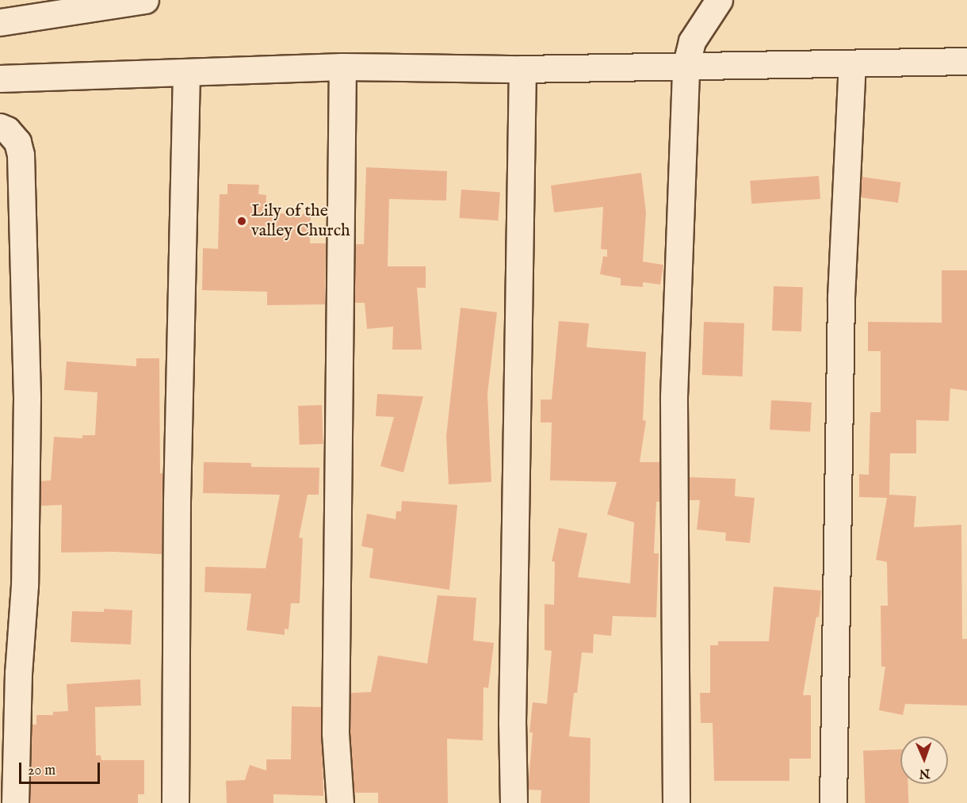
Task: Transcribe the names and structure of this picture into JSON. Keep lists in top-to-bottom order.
{
  "places": ["Lily of the valley Church"],
  "scale_bar": "20 m",
  "north": "bottom"
}
